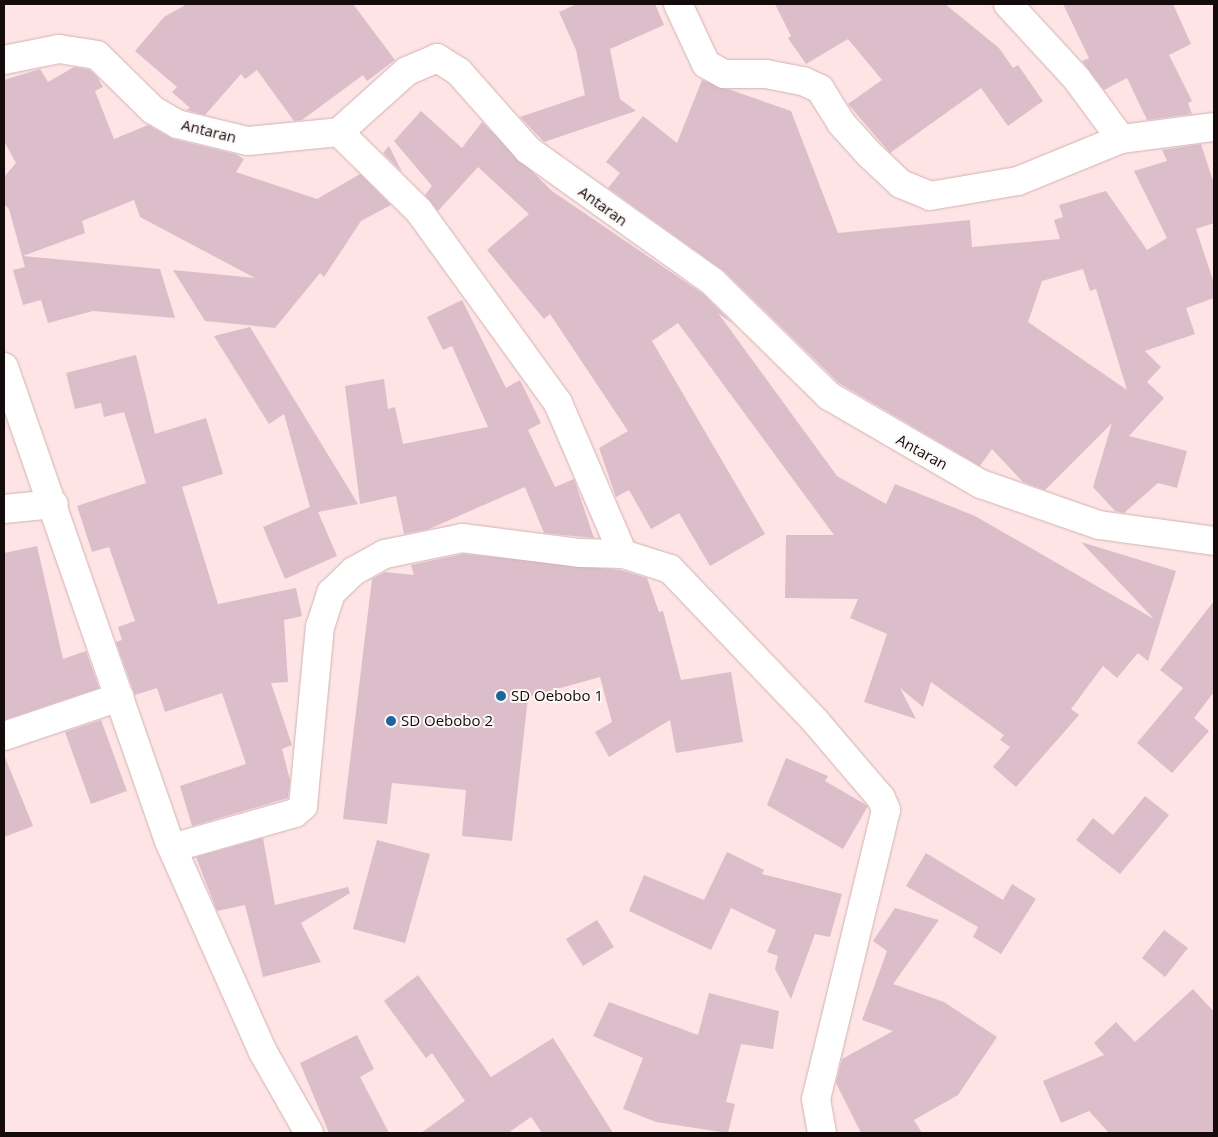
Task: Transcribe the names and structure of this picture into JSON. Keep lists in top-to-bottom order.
{
  "streets": {
    "street": ["Antaran"]
  },
  "places": ["SD Oebobo 1", "SD Oebobo 2"]
}
